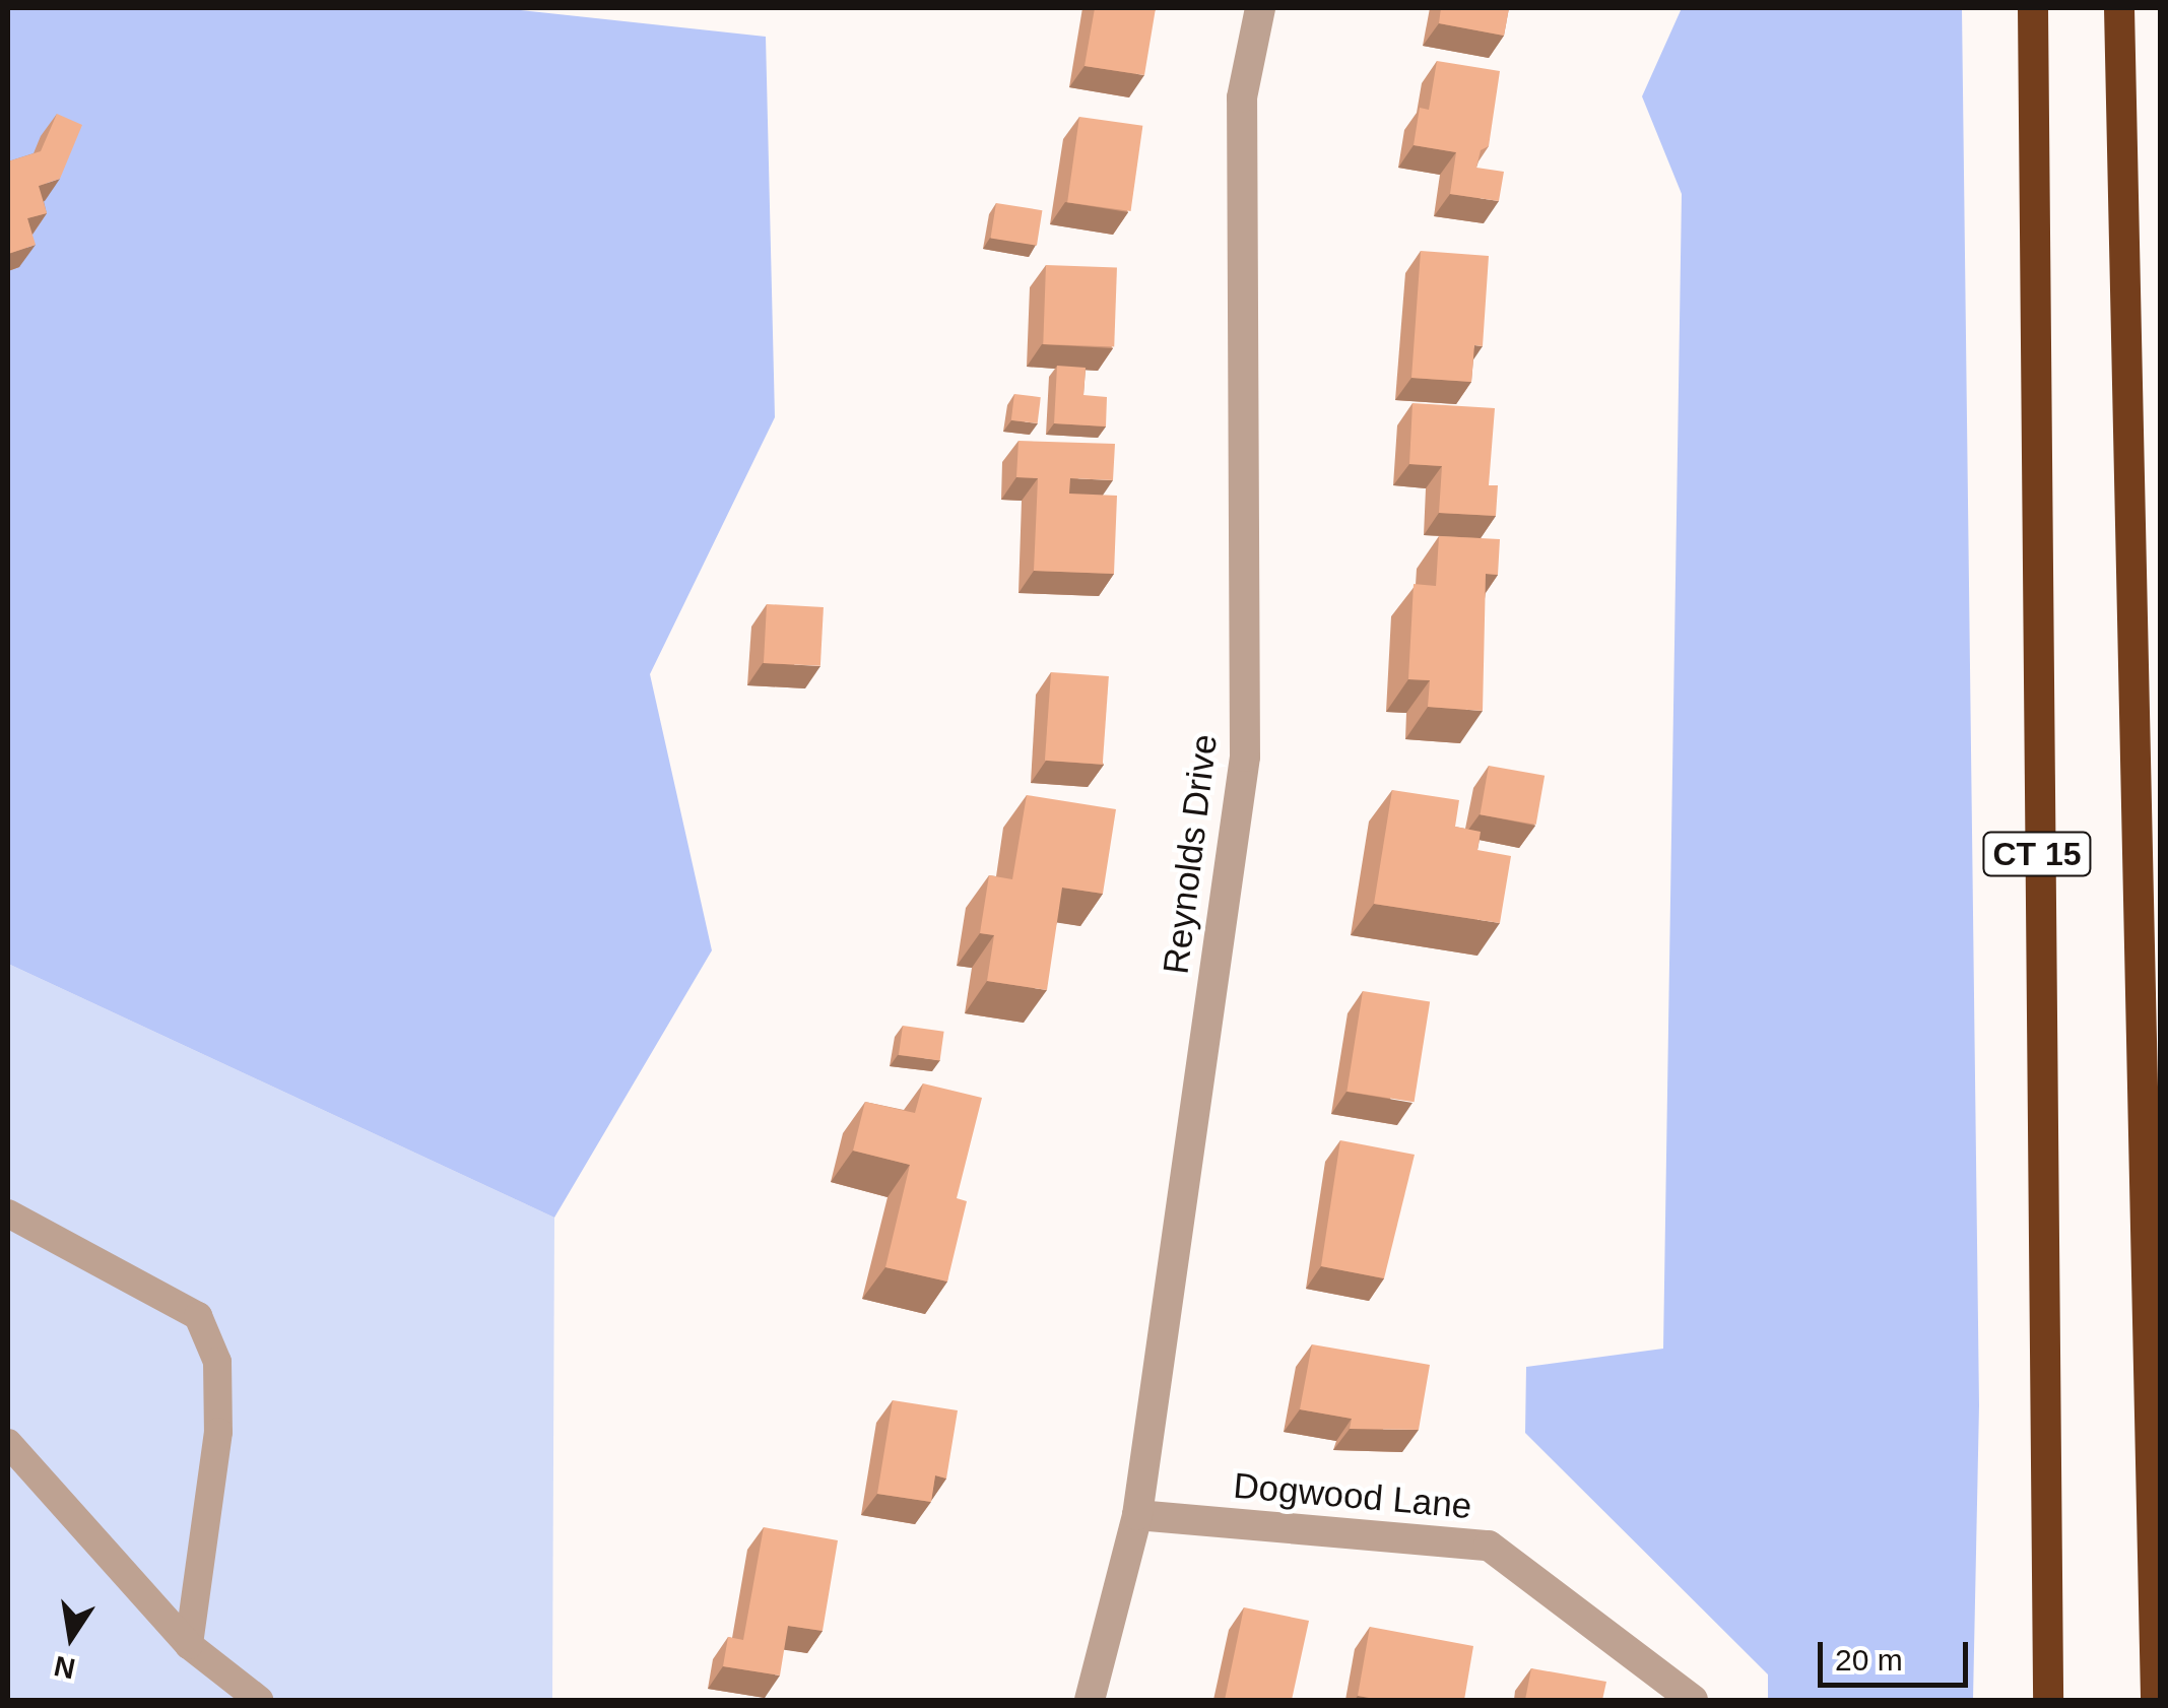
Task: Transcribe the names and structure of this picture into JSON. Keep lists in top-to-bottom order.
{
  "streets": {
    "highway": ["CT 15"],
    "street": ["Reynolds Drive", "Dogwood Lane"]
  },
  "crossings": [
    ["Reynolds Drive", "Dogwood Lane"]
  ],
  "scale_bar": "20 m",
  "north": "bottom"
}
